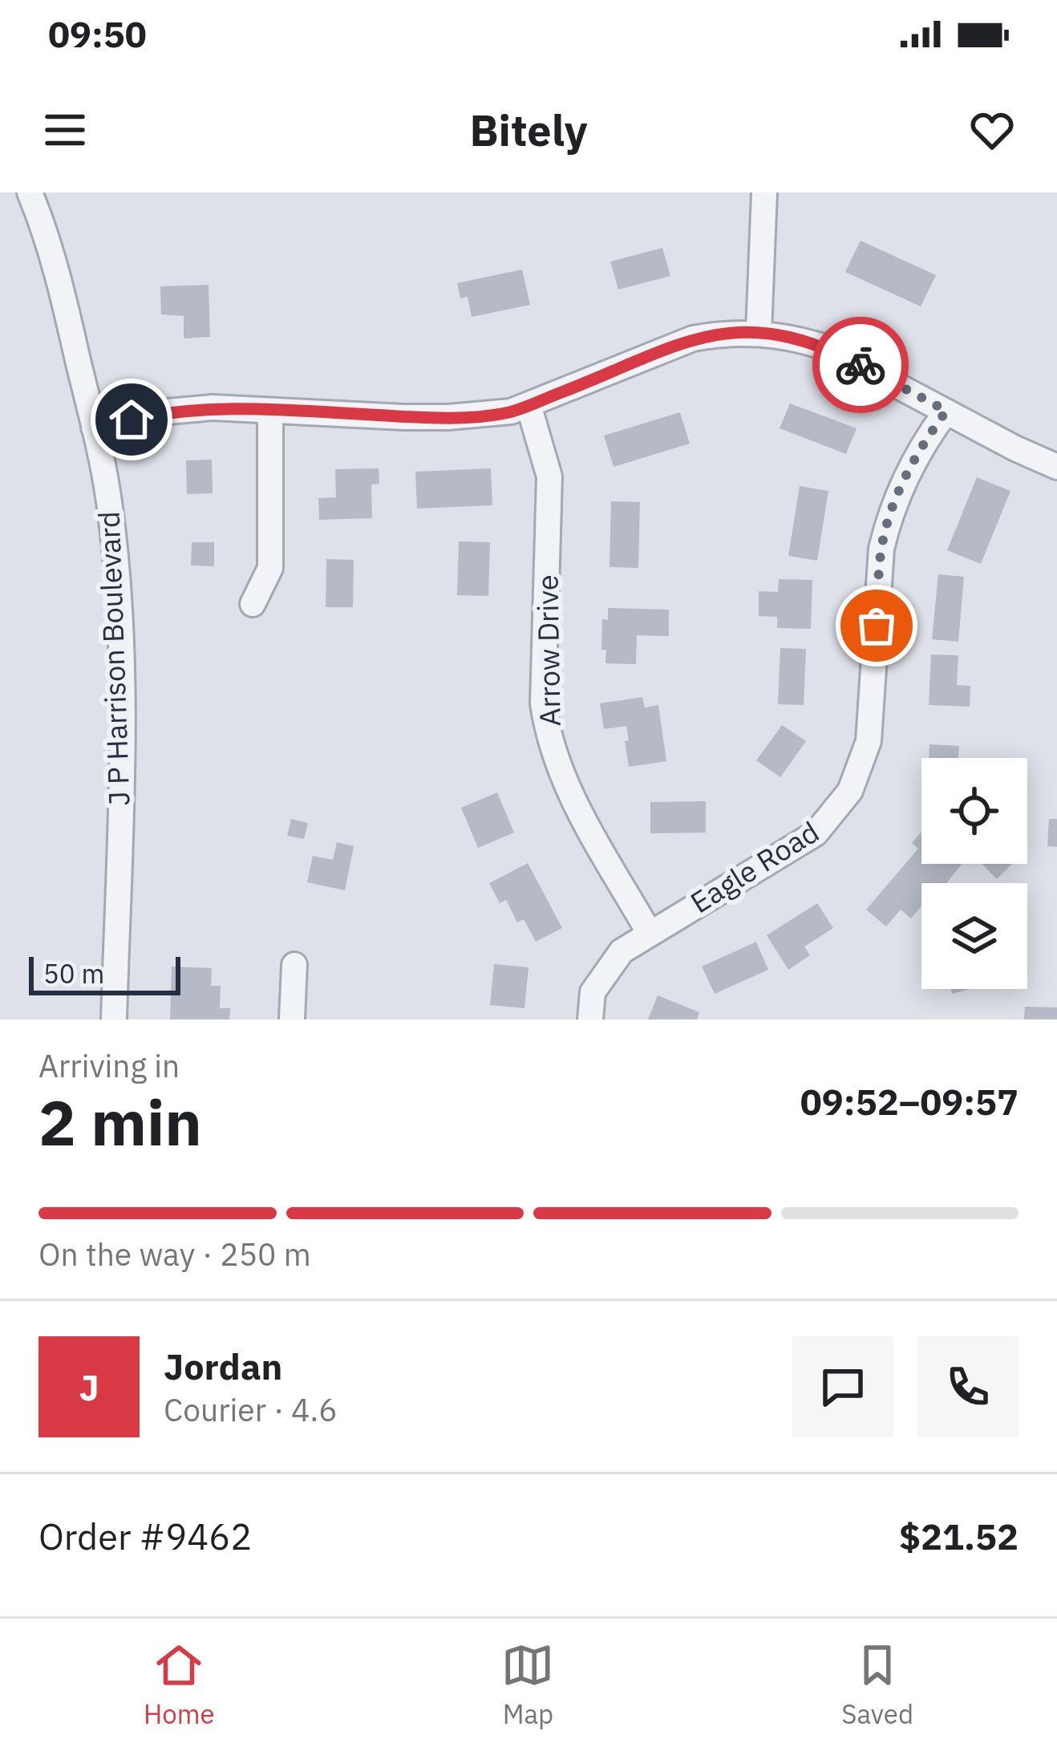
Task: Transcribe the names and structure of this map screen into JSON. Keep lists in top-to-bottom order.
{
  "streets": {
    "street": ["Arrow Drive", "J P Harrison Boulevard", "Eagle Road"]
  },
  "crossings": [
    ["Arrow Drive", "Eagle Road"]
  ],
  "scale_bar": "50 m",
  "page": {
    "status": "09:50",
    "header": "Bitely",
    "scale": "50 m",
    "heading": ["2 min", "Arriving in", "09:52–09:57"],
    "panel": [
      "Jordan",
      "Courier · 4.6",
      "Order #9462",
      "$21.52"
    ],
    "bar": "On the way · 250 m",
    "round": "J",
    "tabs": ["Home", "Map", "Saved"]
  }
}
